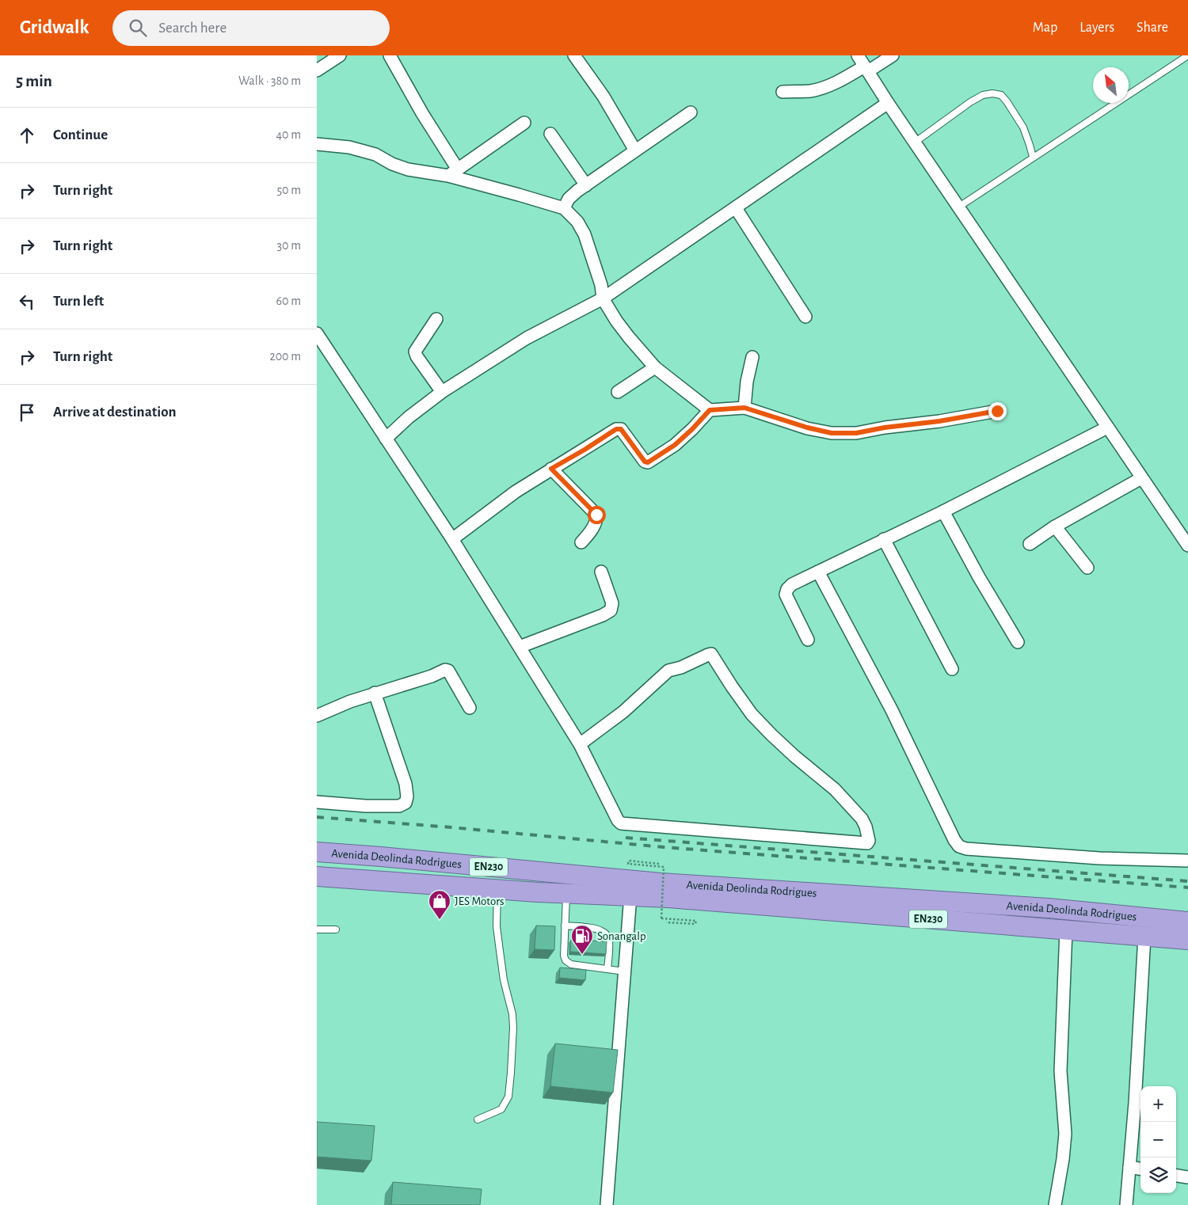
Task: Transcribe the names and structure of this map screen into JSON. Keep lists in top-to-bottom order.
{
  "streets": {
    "highway": ["Avenida Deolinda Rodrigues", "EN230"]
  },
  "places": {
    "shop": ["JES Motors"],
    "fuel station": ["Sonangalp"]
  },
  "north": "top left",
  "page": {
    "header": "Gridwalk",
    "search": "Search here",
    "nav": ["Map", "Layers", "Share"],
    "heading": ["5 min", "Walk · 380 m"],
    "list": [
      ["Continue", "40 m"],
      ["Turn right", "50 m"],
      ["Turn right", "30 m"],
      ["Turn left", "60 m"],
      ["Turn right", "200 m"],
      "Arrive at destination"
    ],
    "map_buttons": ["+", "−"]
  }
}
